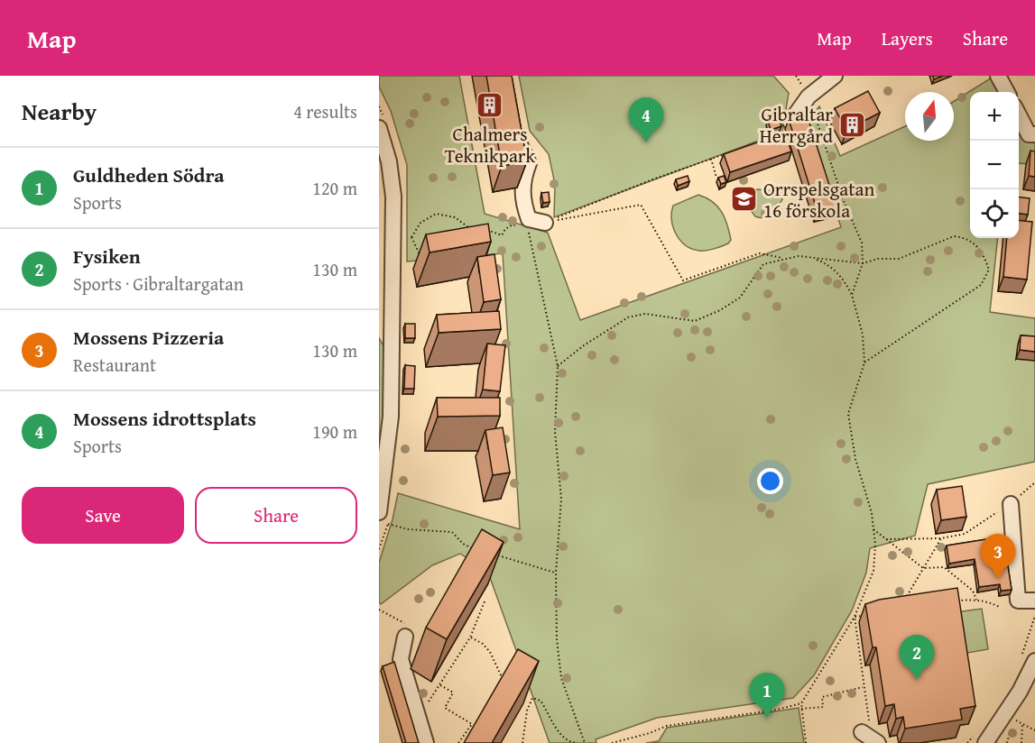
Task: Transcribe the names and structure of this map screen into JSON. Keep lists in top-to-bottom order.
{
  "places": {
    "building": ["Chalmers Teknikpark", "Gibraltar Herrgård"],
    "school or university": ["Orrspelsgatan 16 förskola"]
  },
  "north": "top",
  "page": {
    "header": "Map",
    "nav": ["Map", "Layers", "Share"],
    "heading": ["Nearby", "4 results"],
    "map_buttons": ["+", "−"],
    "pins": [
      "4",
      "3",
      "2",
      "1"
    ],
    "list": [
      {
        "mark": "1",
        "name": "Guldheden Södra",
        "note": "Sports",
        "value": "120 m"
      },
      {
        "mark": "2",
        "name": "Fysiken",
        "note": "Sports · Gibraltargatan",
        "value": "130 m"
      },
      {
        "mark": "3",
        "name": "Mossens Pizzeria",
        "note": "Restaurant",
        "value": "130 m"
      },
      {
        "mark": "4",
        "name": "Mossens idrottsplats",
        "note": "Sports",
        "value": "190 m"
      }
    ],
    "buttons": ["Save", "Share"]
  }
}
